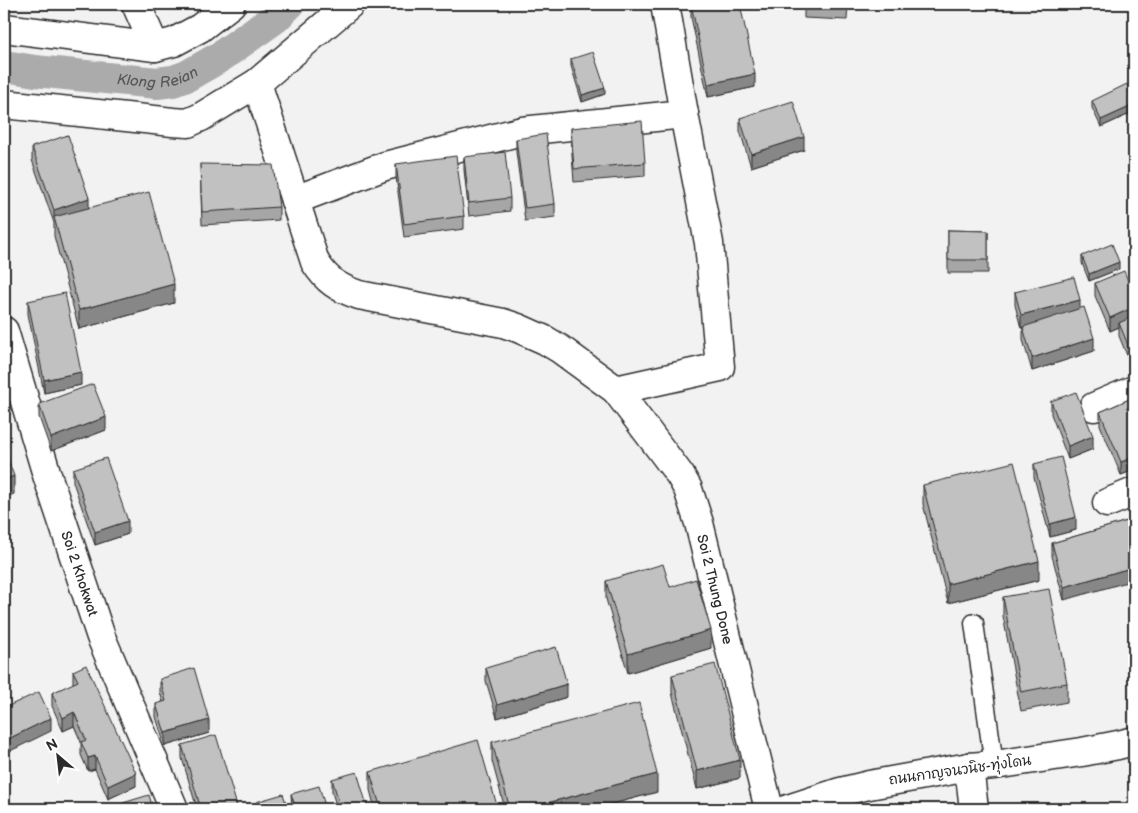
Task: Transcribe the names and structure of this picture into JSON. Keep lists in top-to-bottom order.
{
  "streets": {
    "street": ["Soi 2 Khokwat", "Soi 2 Thung Done", "ถนนกาญจนวนิช-ทุ่งโดน"]
  },
  "water": ["Klong Reian"],
  "north": "top left"
}
